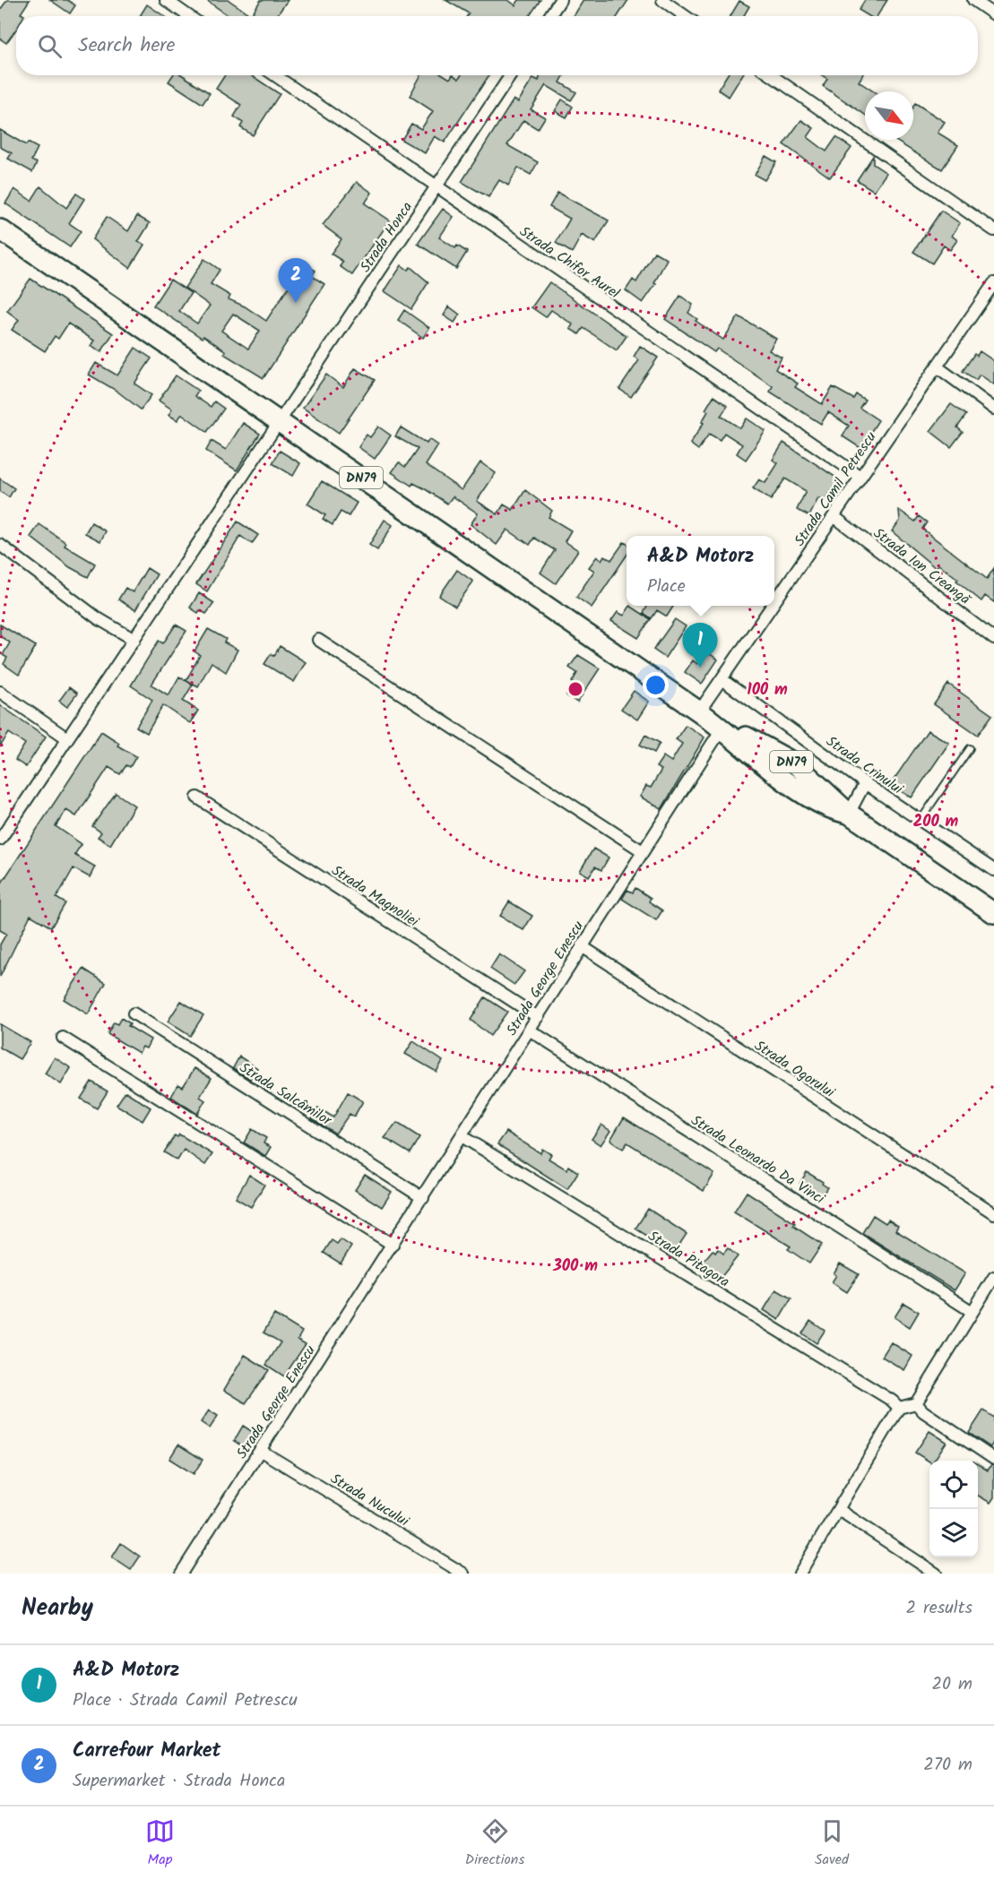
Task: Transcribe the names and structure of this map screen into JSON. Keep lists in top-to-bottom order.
{
  "streets": {
    "highway": ["DN79"],
    "street": [
      "Strada Honca",
      "Strada Chifor Aurel",
      "Strada Camil Petrescu",
      "Strada Ion Creangă",
      "Strada Crinului",
      "Strada Magnoliei",
      "Strada George Enescu",
      "Strada Ogorului",
      "Strada Salcâmilor",
      "Strada Leonardo Da Vinci",
      "Strada Pitagora",
      "Strada Nucului"
    ]
  },
  "crossings": [
    ["Strada Honca", "Strada Chifor Aurel"],
    ["Strada Honca", "DN79"],
    ["Strada Chifor Aurel", "Strada Camil Petrescu"],
    ["DN79", "Strada Camil Petrescu"],
    ["DN79", "Strada George Enescu"],
    ["Strada Camil Petrescu", "Strada Ion Creangă"],
    ["Strada Camil Petrescu", "Strada Crinului"],
    ["Strada Magnoliei", "Strada George Enescu"],
    ["Strada George Enescu", "Strada Ogorului"],
    ["Strada George Enescu", "Strada Salcâmilor"],
    ["Strada George Enescu", "Strada Leonardo Da Vinci"],
    ["Strada George Enescu", "Strada Pitagora"],
    ["Strada George Enescu", "Strada Nucului"]
  ],
  "north": "bottom right",
  "page": {
    "search": "Search here",
    "pins": ["2", "1"],
    "popup": ["A&D Motorz", "Place"],
    "heading": ["Nearby", "2 results"],
    "list": [
      {
        "mark": "1",
        "name": "A&D Motorz",
        "note": "Place · Strada Camil Petrescu",
        "value": "20 m"
      },
      {
        "mark": "2",
        "name": "Carrefour Market",
        "note": "Supermarket · Strada Honca",
        "value": "270 m"
      }
    ],
    "nav": ["Map", "Directions", "Saved"]
  },
  "rings": ["100 m", "200 m", "300 m"]
}
